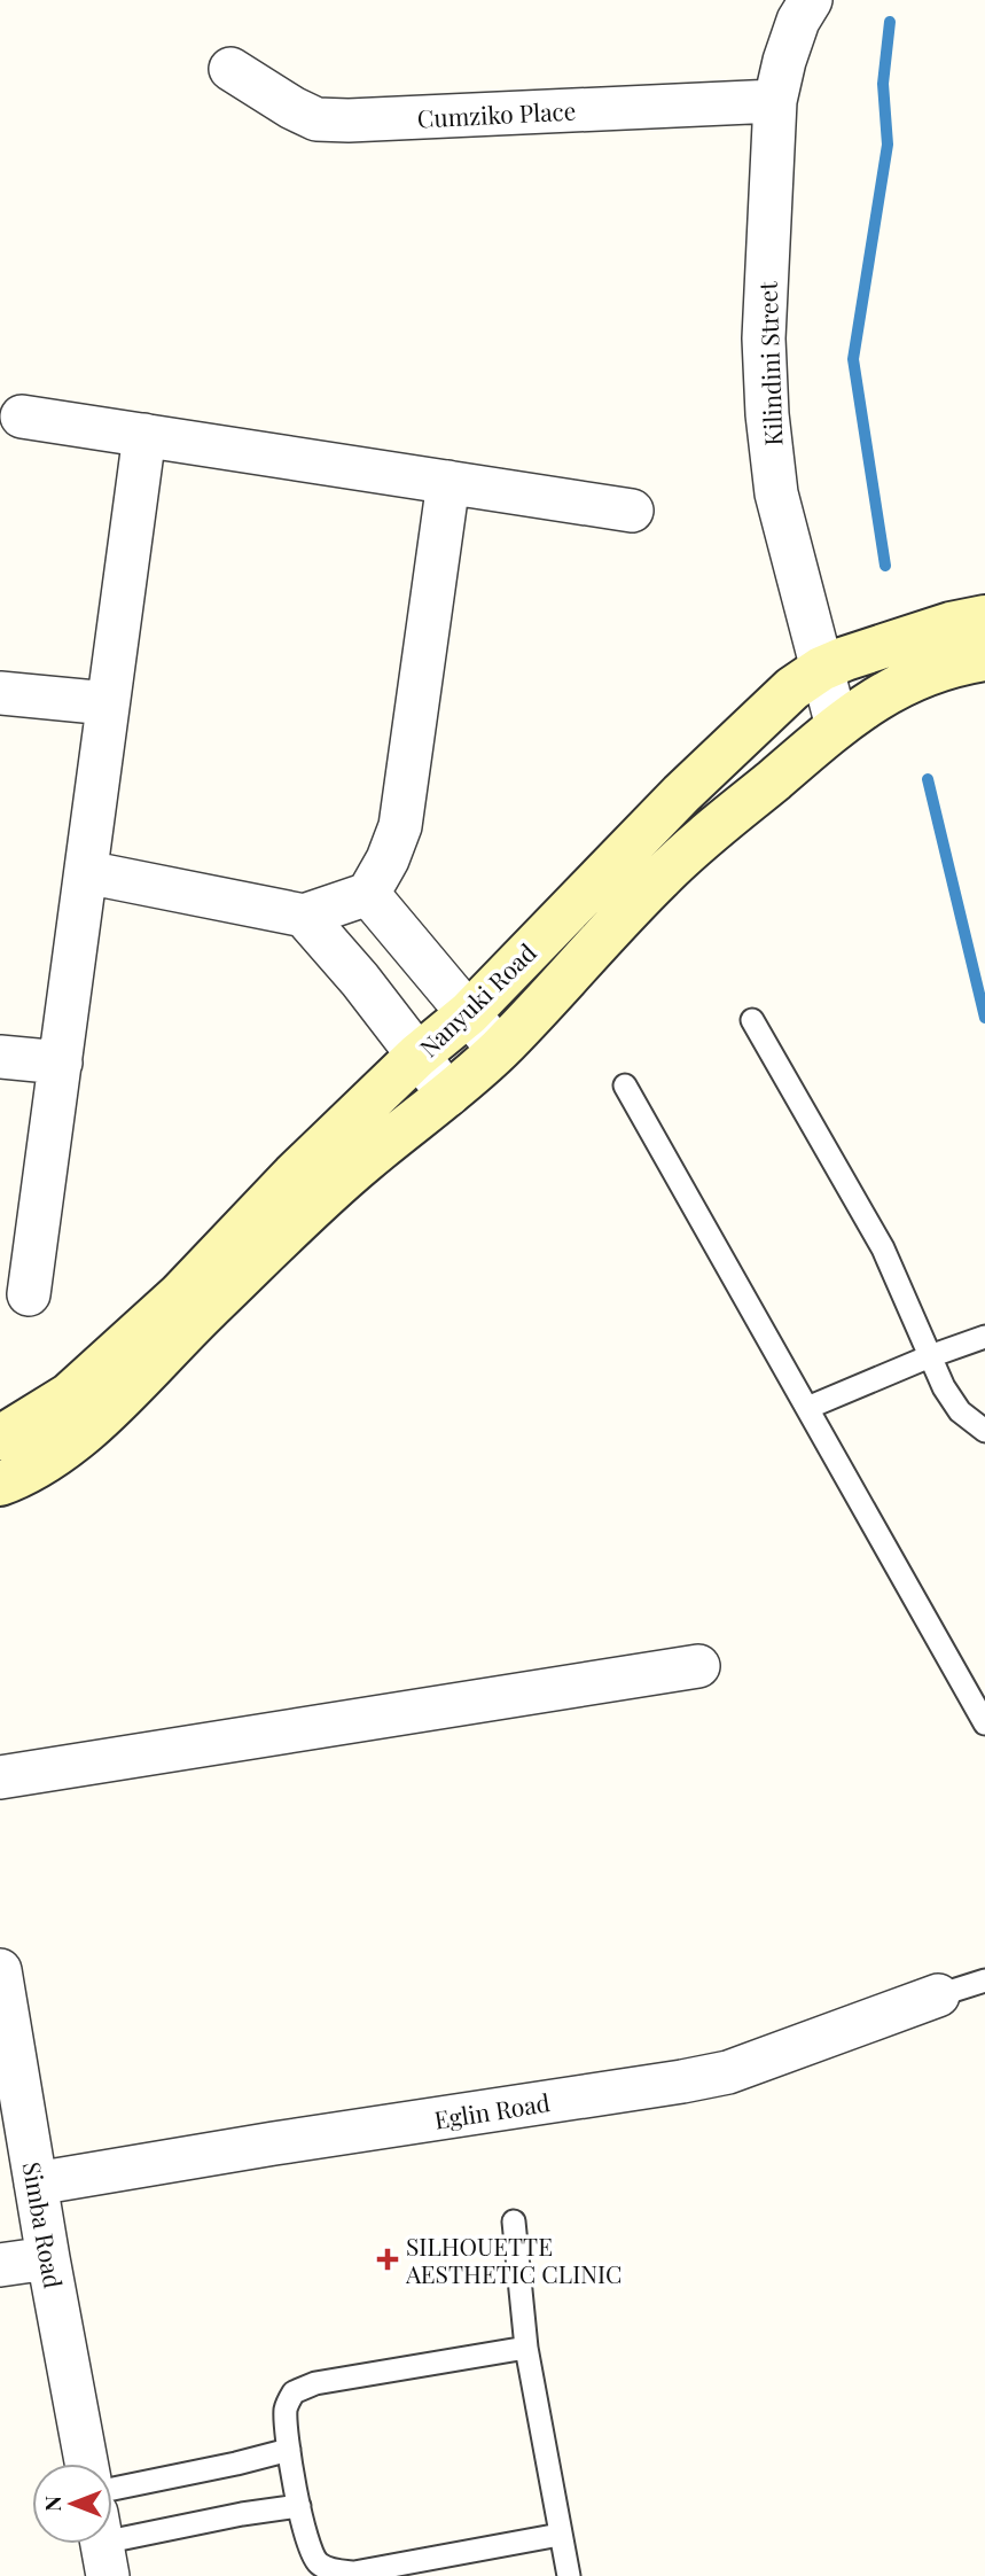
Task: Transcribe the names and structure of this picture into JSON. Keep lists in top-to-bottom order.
{
  "streets": {
    "main road": ["Nanyuki Road"],
    "street": [
      "Cumziko Place",
      "Kilindini Street",
      "Eglin Road",
      "Simba Road"
    ]
  },
  "crossings": [
    ["Cumziko Place", "Kilindini Street"],
    ["Kilindini Street", "Nanyuki Road"],
    ["Eglin Road", "Simba Road"]
  ],
  "places": {
    "health": ["SILHOUETTE AESTHETIC CLINIC"]
  },
  "north": "left"
}
